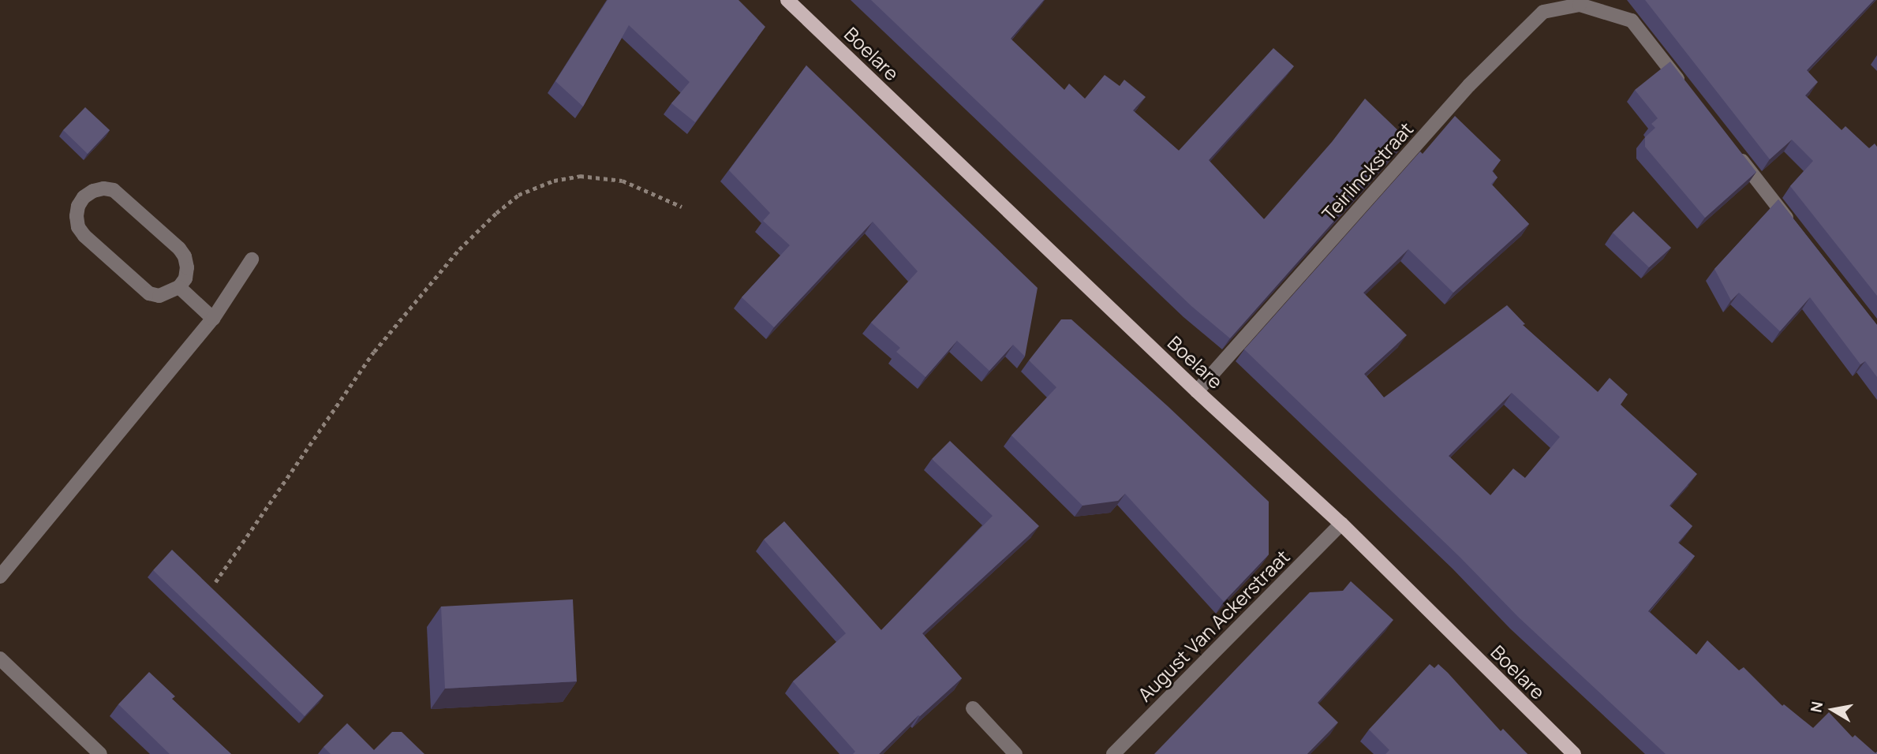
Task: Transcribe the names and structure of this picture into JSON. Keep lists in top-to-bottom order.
{
  "streets": {
    "main road": ["Boelare"],
    "street": ["Teirlinckstraat", "August Van Ackerstraat"]
  },
  "crossings": [
    ["Boelare", "Teirlinckstraat"],
    ["Boelare", "August Van Ackerstraat"]
  ],
  "north": "left"
}
